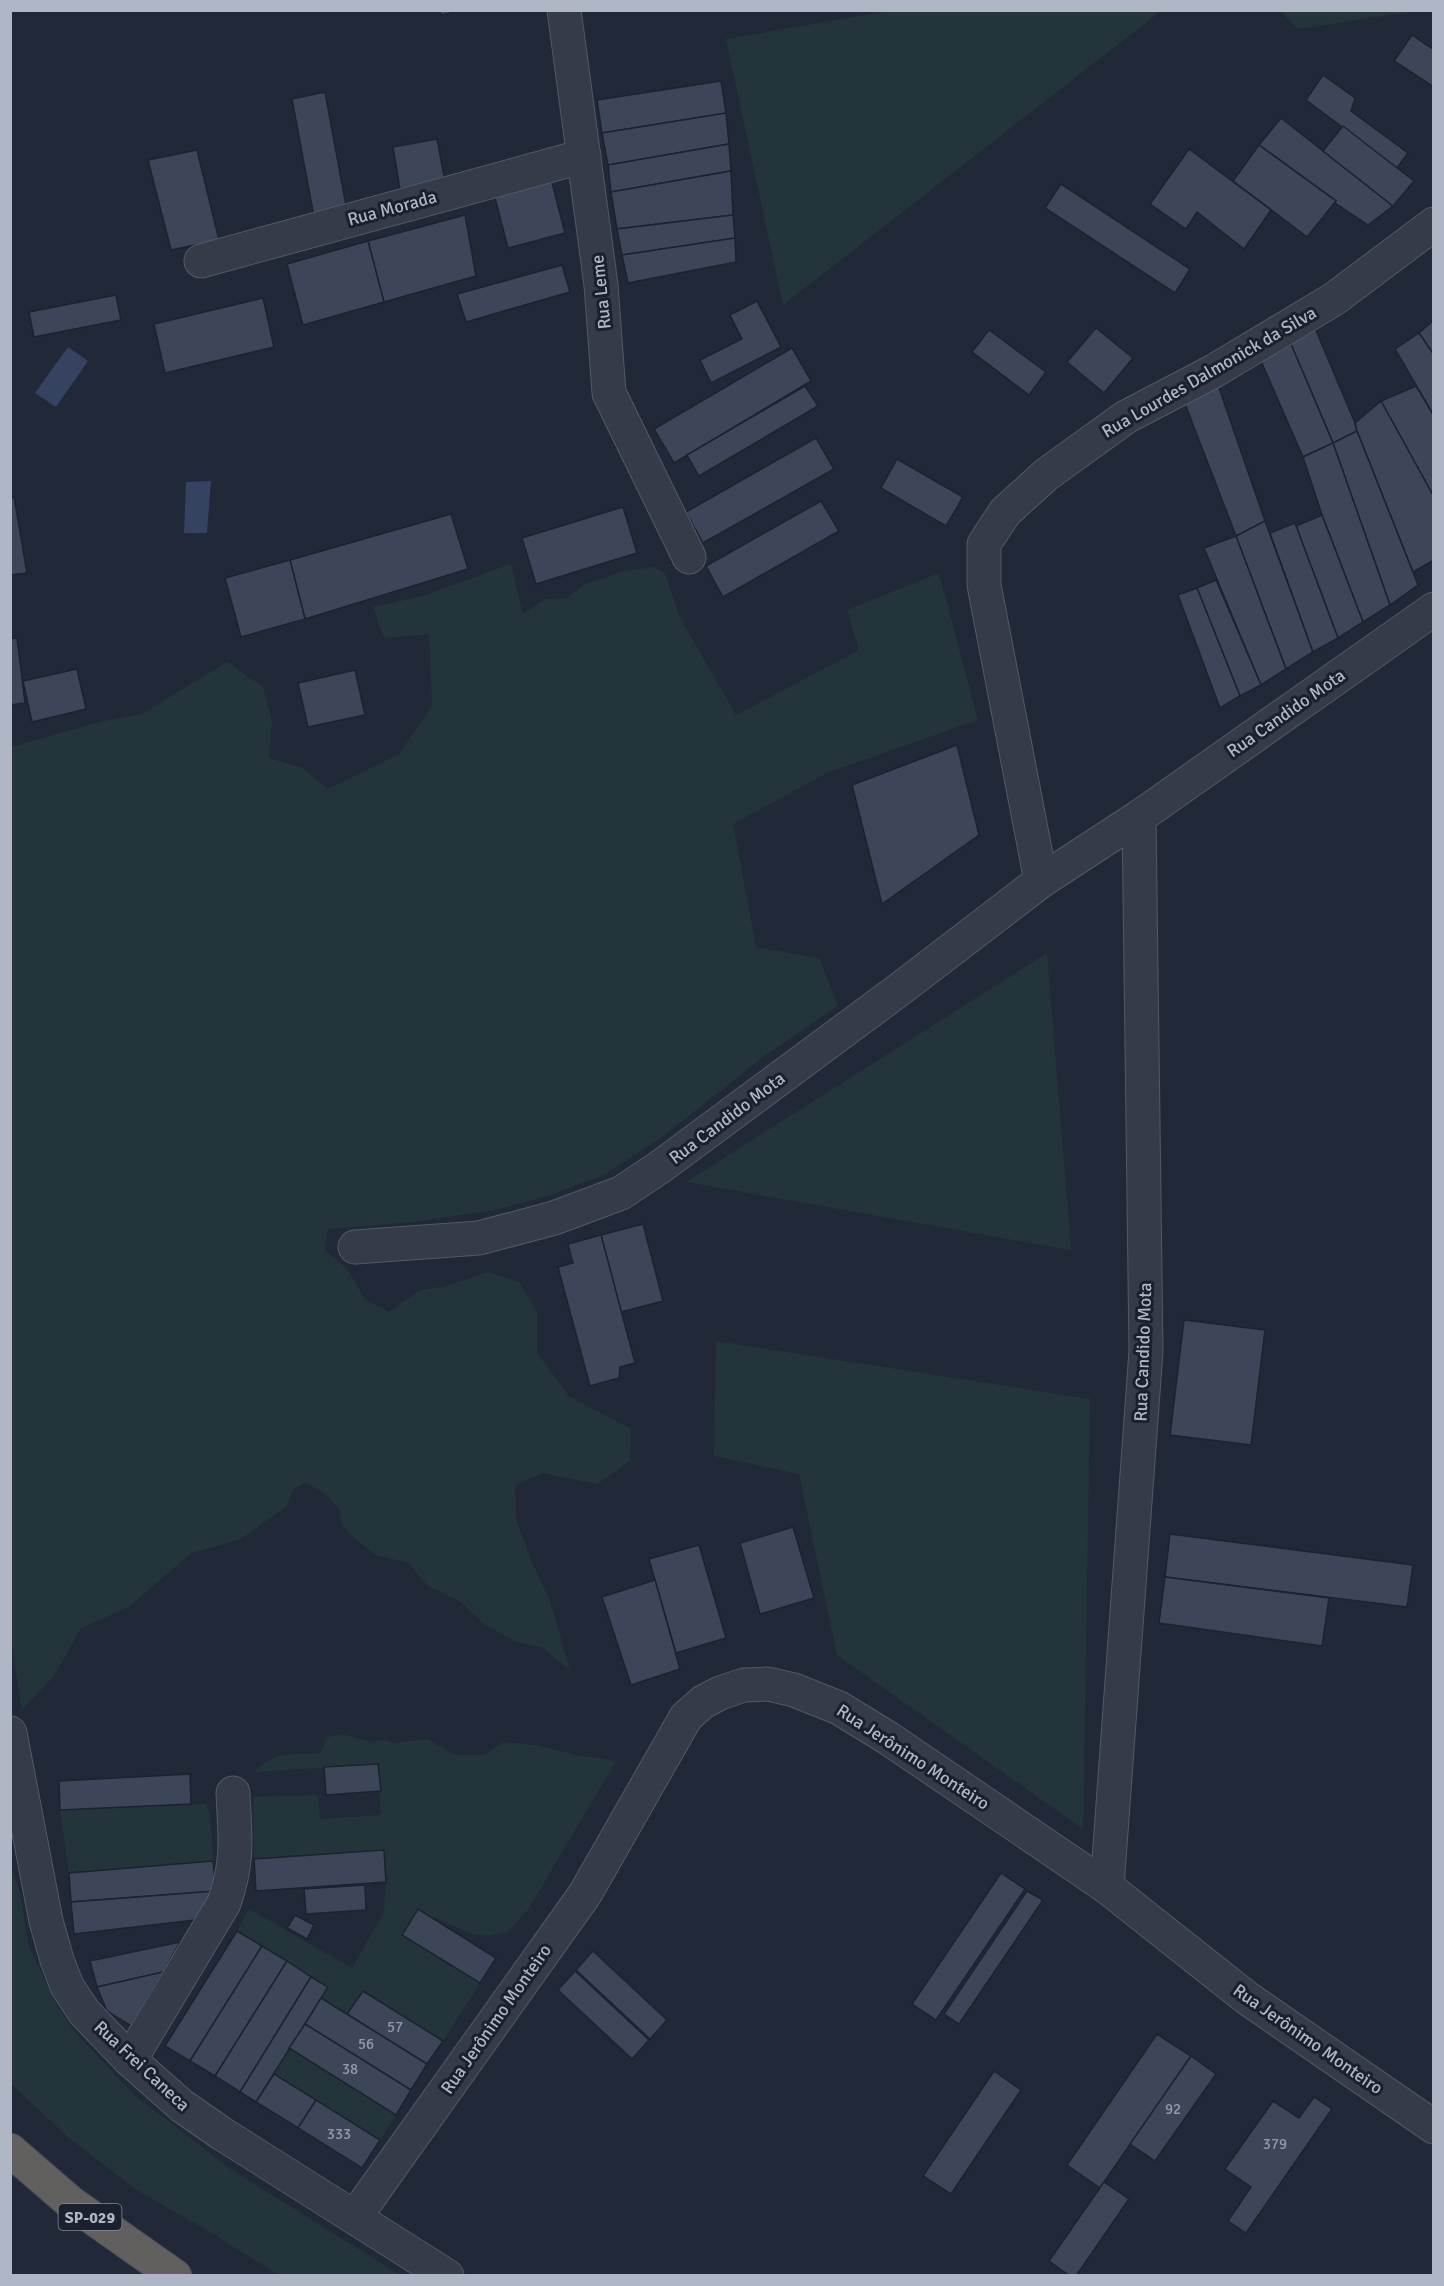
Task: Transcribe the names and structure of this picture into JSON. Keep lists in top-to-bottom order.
{
  "streets": {
    "highway": ["SP-029"],
    "street": [
      "Rua Morada",
      "Rua Leme",
      "Rua Lourdes Dalmonick da Silva",
      "Rua Candido Mota",
      "Rua Jerônimo Monteiro",
      "Rua Frei Caneca"
    ]
  },
  "crossings": [
    ["Rua Morada", "Rua Leme"],
    ["Rua Lourdes Dalmonick da Silva", "Rua Candido Mota"],
    ["Rua Candido Mota", "Rua Jerônimo Monteiro"],
    ["Rua Jerônimo Monteiro", "Rua Frei Caneca"]
  ],
  "house_numbers": [
    "57",
    "56",
    "38",
    "92",
    "333",
    "379"
  ]
}
